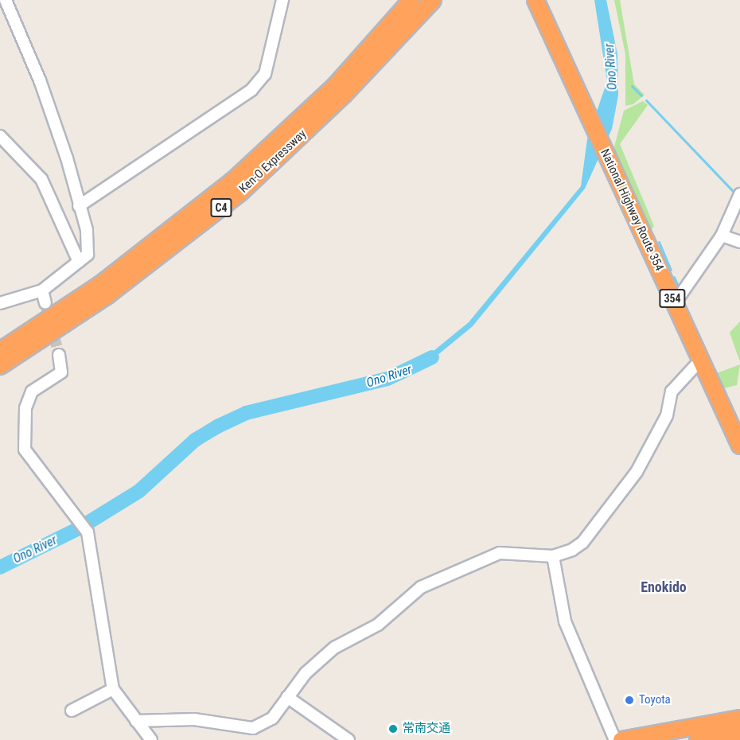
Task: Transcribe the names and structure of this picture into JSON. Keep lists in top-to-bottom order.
{
  "streets": {
    "highway": [
      "Ken-O Expressway",
      "C4",
      "National Highway Route 354",
      "354"
    ]
  },
  "districts": ["Enokido"],
  "water": ["Ono River"],
  "places": ["Toyota", "常南交通"]
}
